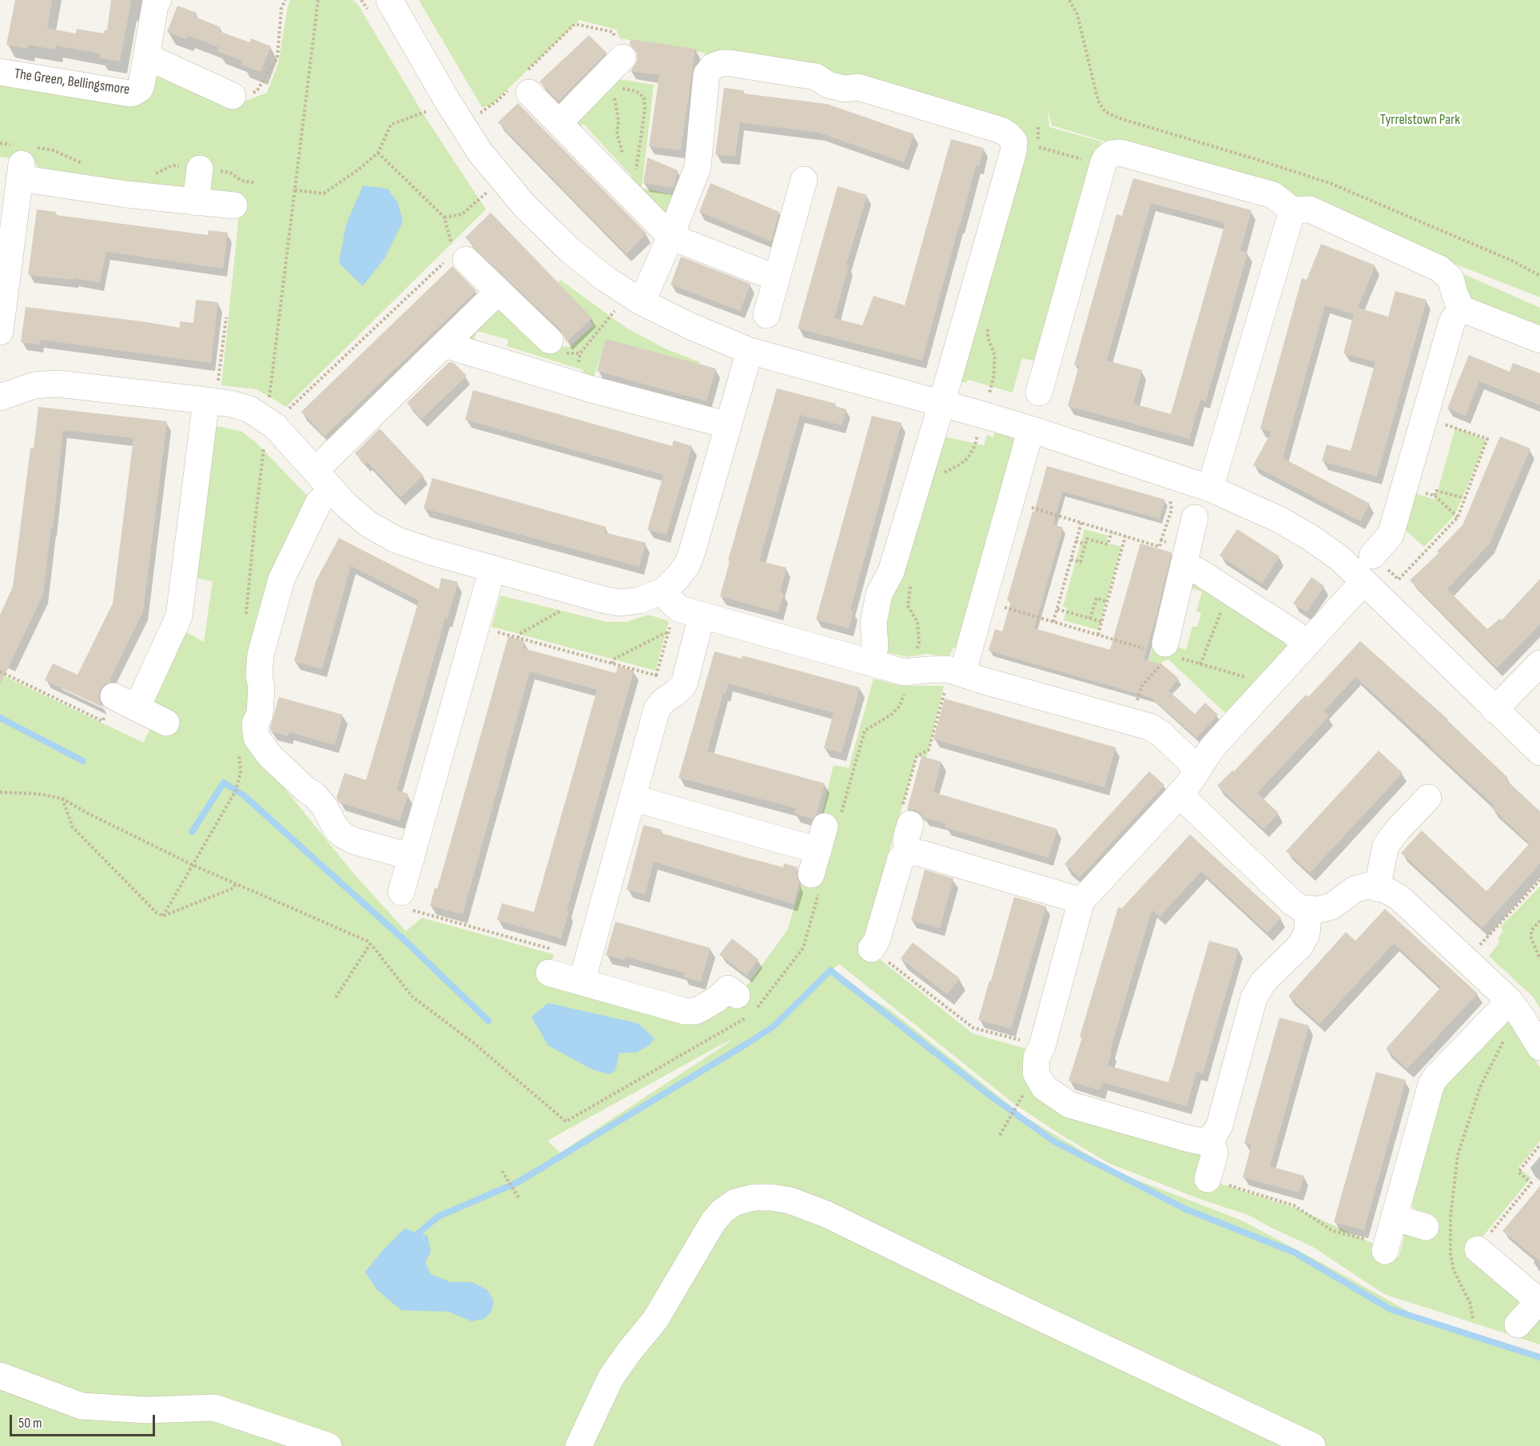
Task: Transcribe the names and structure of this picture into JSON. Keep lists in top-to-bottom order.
{
  "streets": {
    "street": ["The Green, Bellingsmore"]
  },
  "parks": ["Tyrrelstown Park"],
  "scale_bar": "50 m"
}
